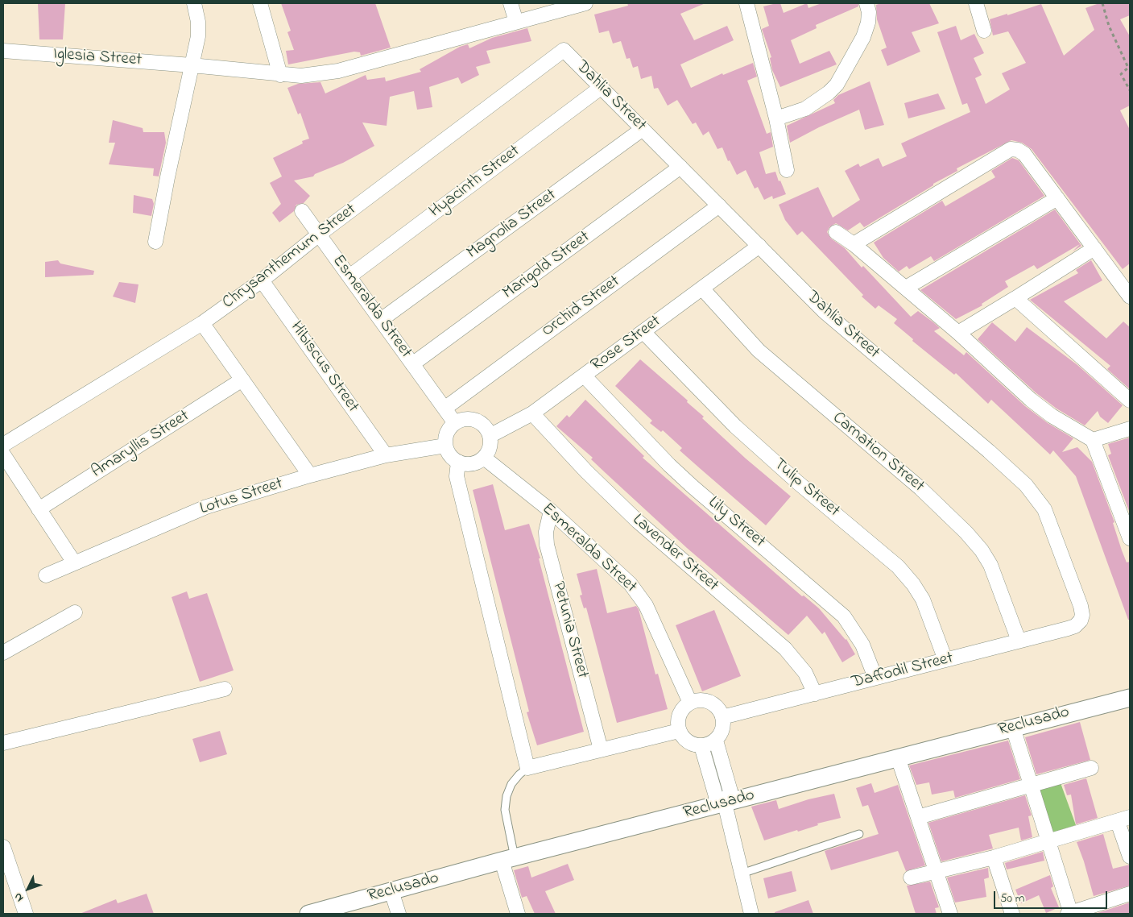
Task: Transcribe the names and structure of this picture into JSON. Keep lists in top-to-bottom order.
{
  "streets": {
    "street": [
      "Iglesia Street",
      "Dahlia Street",
      "Hyacinth Street",
      "Magnolia Street",
      "Chrysanthemum Street",
      "Marigold Street",
      "Esmeralda Street",
      "Orchid Street",
      "Rose Street",
      "Hibiscus Street",
      "Amaryllis Street",
      "Carnation Street",
      "Tulip Street",
      "Lotus Street",
      "Lily Street",
      "Lavender Street",
      "Petunia Street",
      "Daffodil Street",
      "Reclusado"
    ]
  },
  "crossings": [
    ["Dahlia Street", "Hyacinth Street"],
    ["Dahlia Street", "Magnolia Street"],
    ["Dahlia Street", "Chrysanthemum Street"],
    ["Dahlia Street", "Marigold Street"],
    ["Dahlia Street", "Orchid Street"],
    ["Dahlia Street", "Rose Street"],
    ["Dahlia Street", "Daffodil Street"],
    ["Hyacinth Street", "Esmeralda Street"],
    ["Magnolia Street", "Esmeralda Street"],
    ["Chrysanthemum Street", "Esmeralda Street"],
    ["Chrysanthemum Street", "Hibiscus Street"],
    ["Marigold Street", "Esmeralda Street"],
    ["Esmeralda Street", "Orchid Street"],
    ["Esmeralda Street", "Rose Street"],
    ["Esmeralda Street", "Lotus Street"],
    ["Esmeralda Street", "Petunia Street"],
    ["Esmeralda Street", "Daffodil Street"],
    ["Rose Street", "Carnation Street"],
    ["Rose Street", "Tulip Street"],
    ["Rose Street", "Lotus Street"],
    ["Rose Street", "Lily Street"],
    ["Rose Street", "Lavender Street"],
    ["Hibiscus Street", "Lotus Street"],
    ["Carnation Street", "Daffodil Street"],
    ["Tulip Street", "Daffodil Street"],
    ["Lily Street", "Daffodil Street"],
    ["Lavender Street", "Daffodil Street"]
  ],
  "scale_bar": "50 m",
  "north": "bottom left"
}
